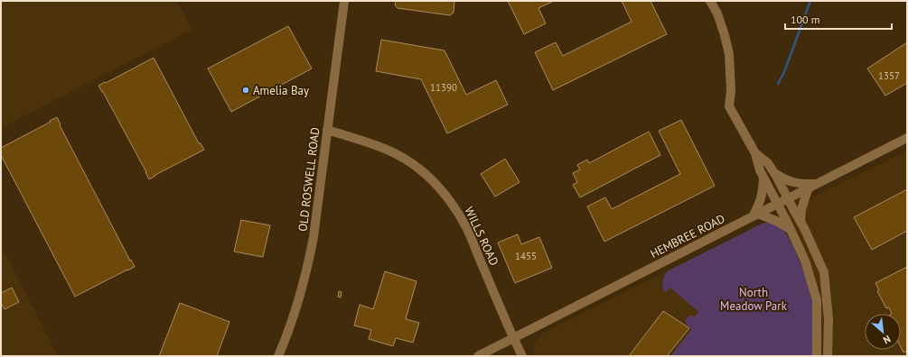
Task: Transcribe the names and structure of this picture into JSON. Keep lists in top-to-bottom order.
{
  "streets": {
    "street": ["OLD ROSWELL ROAD", "WILLS ROAD", "HEMBREE ROAD"]
  },
  "crossings": [
    ["OLD ROSWELL ROAD", "WILLS ROAD"],
    ["WILLS ROAD", "HEMBREE ROAD"]
  ],
  "parks": ["North Meadow Park"],
  "places": ["Amelia Bay"],
  "house_numbers": ["1357", "11390", "1455"],
  "scale_bar": "100 m",
  "north": "bottom right"
}
